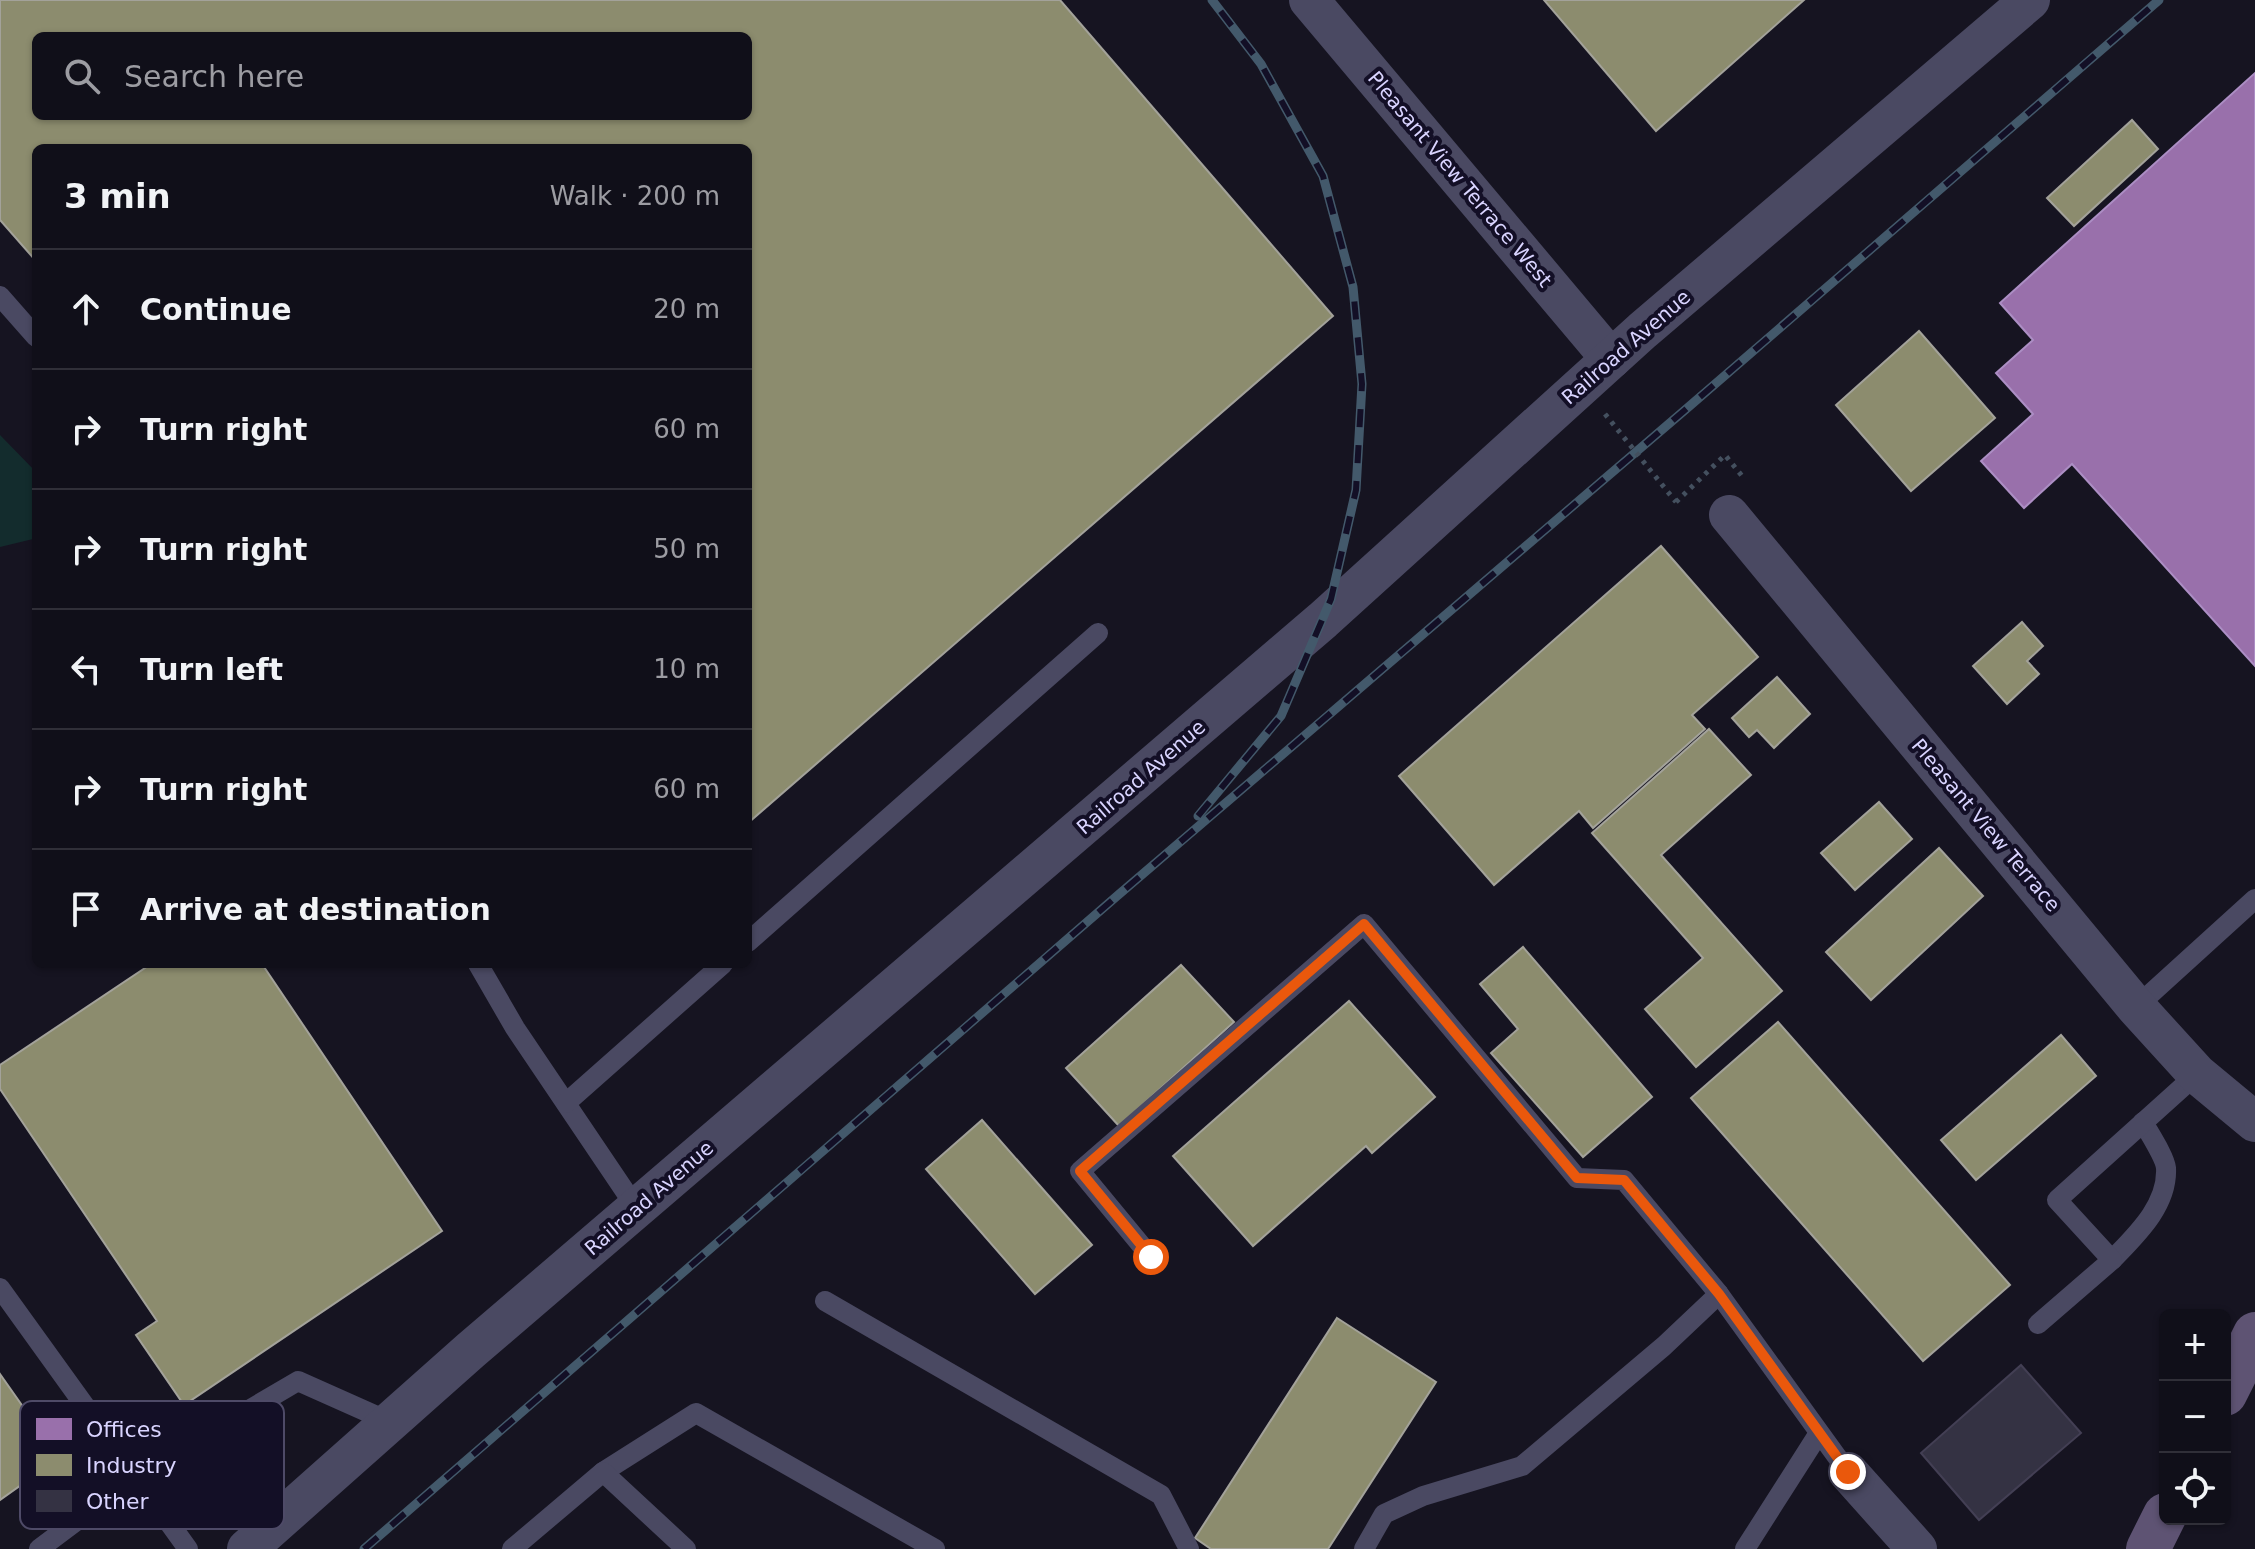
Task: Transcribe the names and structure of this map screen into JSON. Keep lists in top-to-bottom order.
{
  "streets": {
    "street": ["Pleasant View Terrace West", "Railroad Avenue", "Pleasant View Terrace"]
  },
  "crossings": [
    ["Pleasant View Terrace West", "Railroad Avenue"]
  ],
  "legend": ["Offices", "Industry", "Other"],
  "page": {
    "search": "Search here",
    "heading": ["3 min", "Walk · 200 m"],
    "list": [
      ["Continue", "20 m"],
      ["Turn right", "60 m"],
      ["Turn right", "50 m"],
      ["Turn left", "10 m"],
      ["Turn right", "60 m"],
      "Arrive at destination"
    ],
    "map_buttons": ["+", "−"]
  }
}
